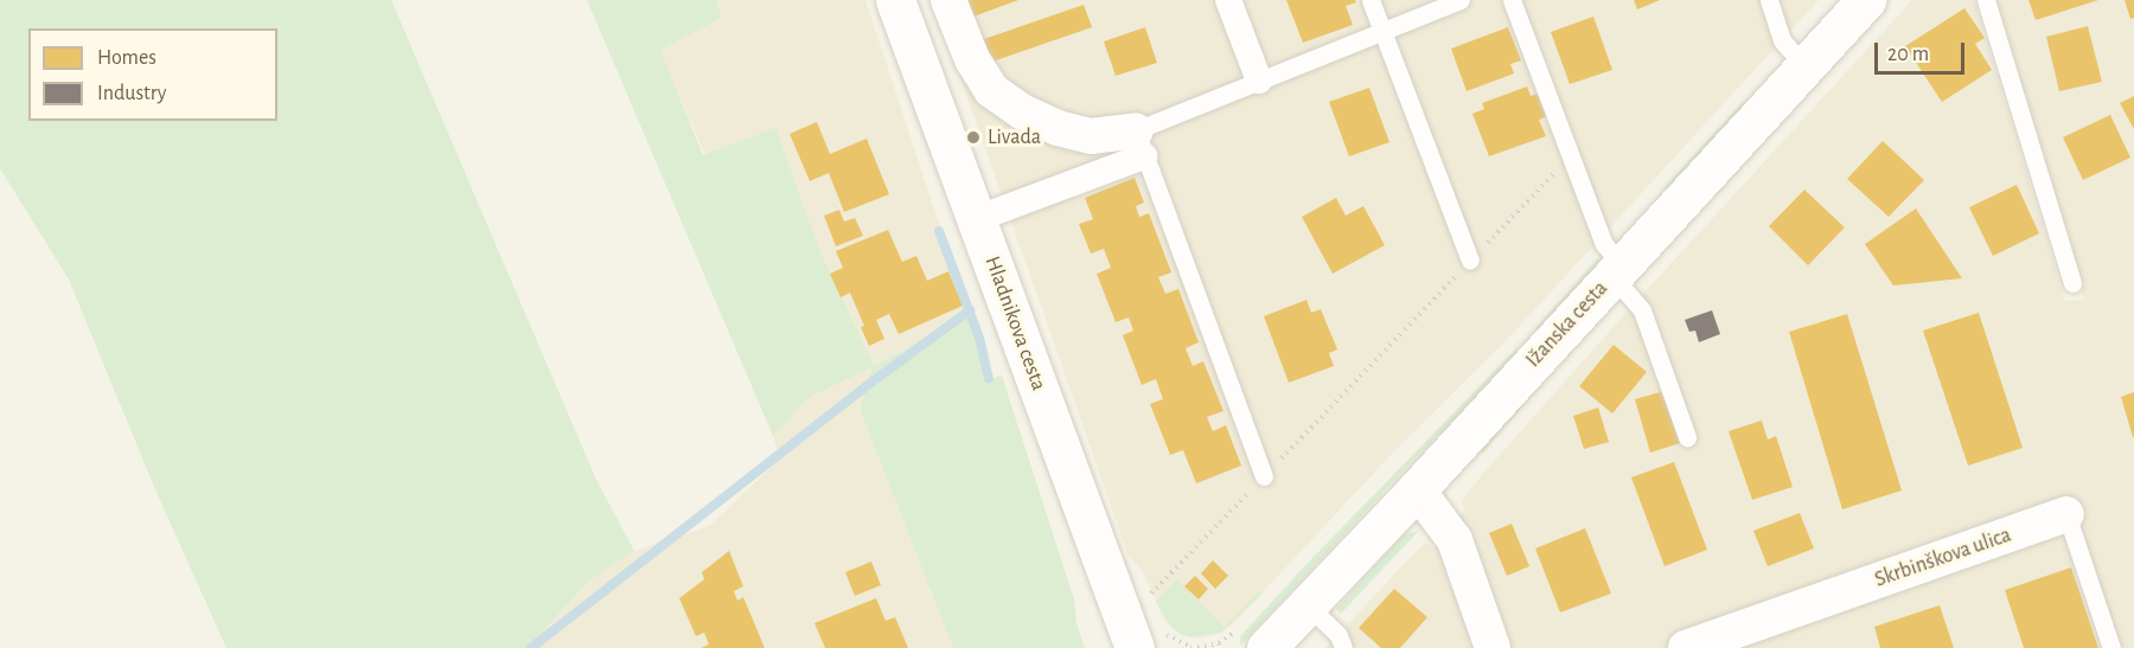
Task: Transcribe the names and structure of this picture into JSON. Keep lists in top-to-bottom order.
{
  "streets": {
    "main road": ["Hladnikova cesta", "Ižanska cesta"],
    "street": ["Skrbinškova ulica"]
  },
  "places": ["Livada"],
  "legend": ["Homes", "Industry"],
  "scale_bar": "20 m"
}
